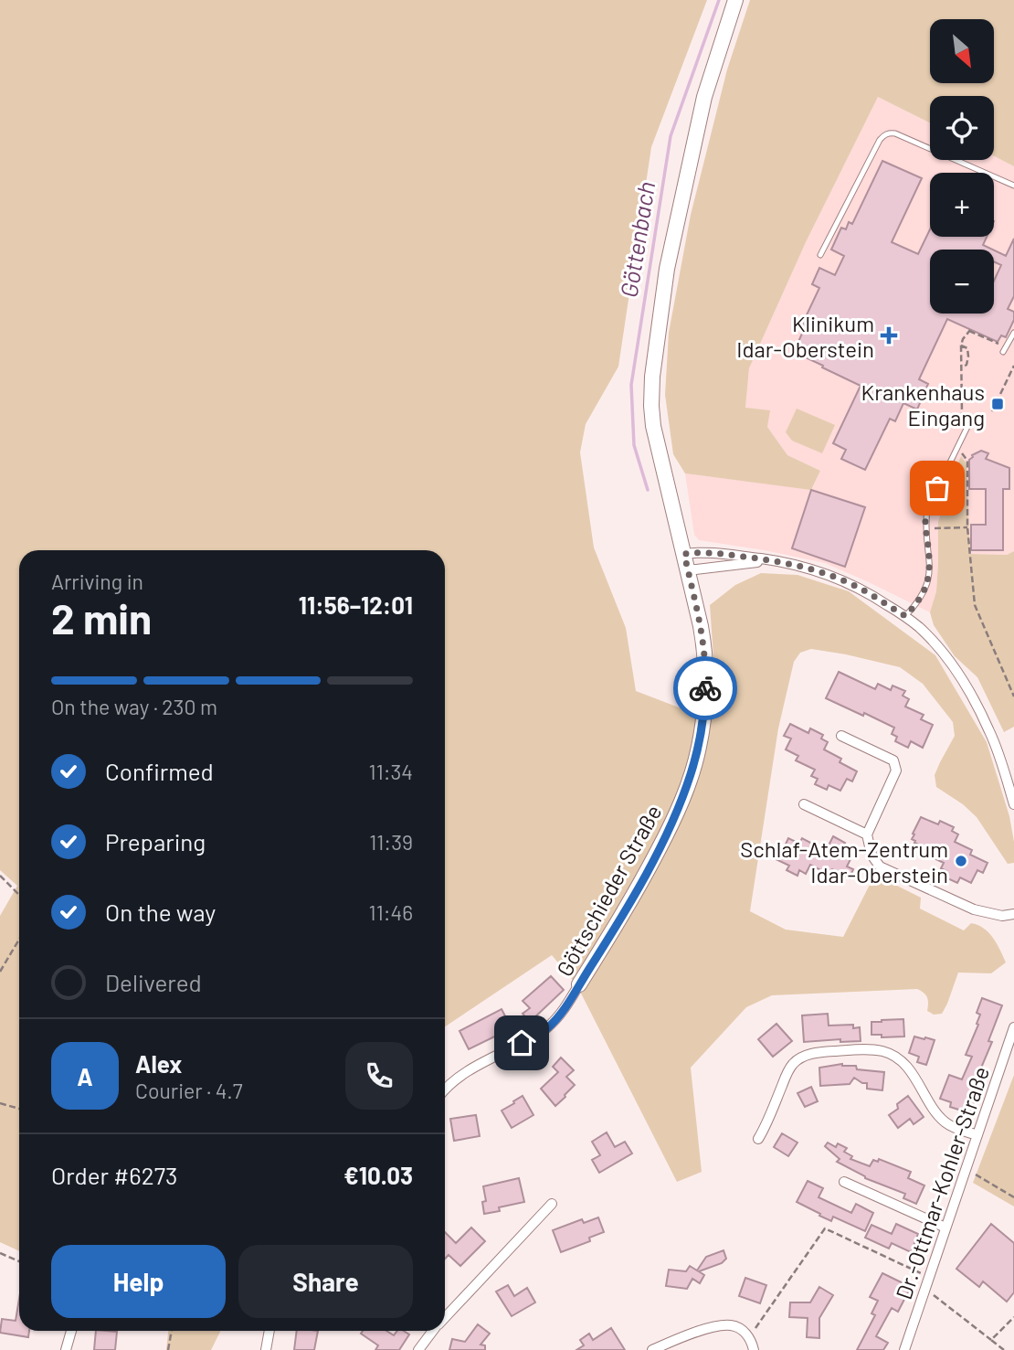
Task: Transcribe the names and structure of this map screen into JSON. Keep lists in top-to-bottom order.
{
  "streets": {
    "street": ["Göttschieder Straße", "Dr.-Ottmar-Kohler-Straße"]
  },
  "water": ["Göttenbach"],
  "places": {
    "health": ["Klinikum Idar-Oberstein"],
    "transit": ["Krankenhaus Eingang"],
    "other": ["Schlaf-Atem-Zentrum Idar-Oberstein"]
  },
  "north": "bottom right",
  "page": {
    "map_buttons": ["+", "−"],
    "heading": ["2 min", "Arriving in", "11:56–12:01"],
    "panel": [
      "Alex",
      "Courier · 4.7",
      "Order #6273",
      "€10.03"
    ],
    "bar": "On the way · 230 m",
    "list": [
      ["Confirmed", "11:34"],
      ["Preparing", "11:39"],
      ["On the way", "11:46"],
      "Delivered"
    ],
    "round": "A",
    "buttons": ["Help", "Share"]
  }
}
